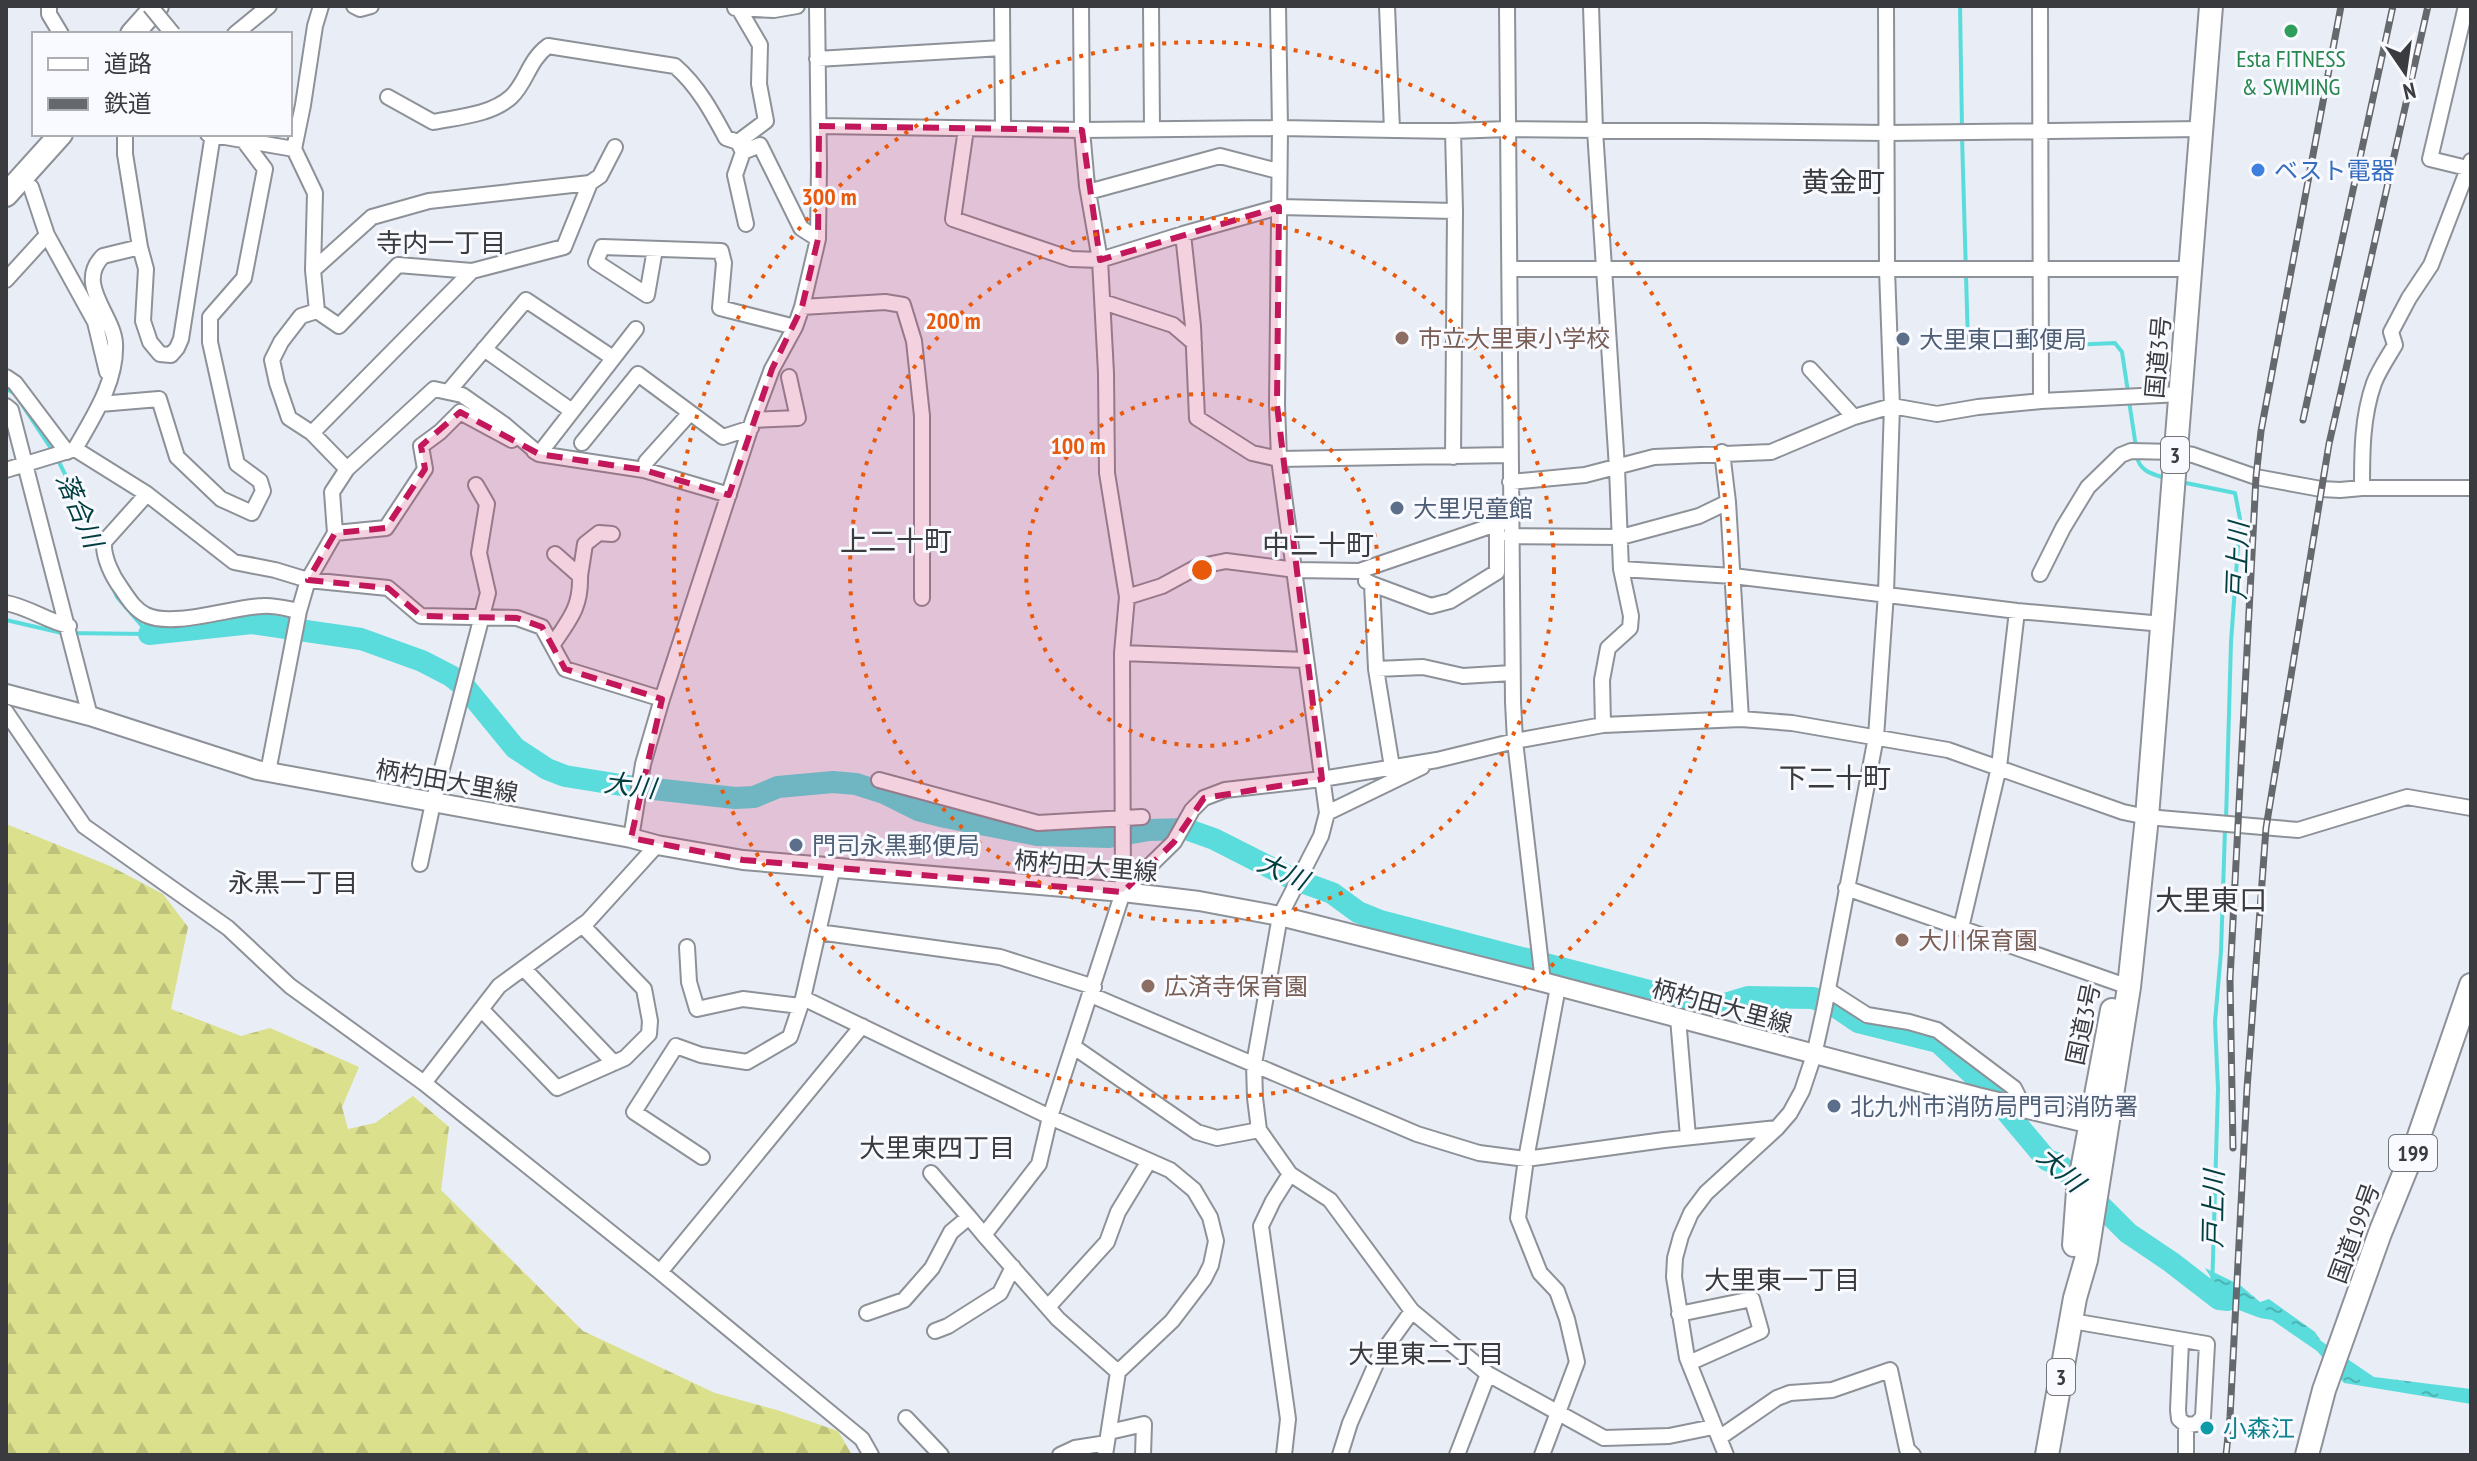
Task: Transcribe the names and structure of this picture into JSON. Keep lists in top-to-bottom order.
{
  "streets": {
    "highway": [
      "国道3号",
      "3",
      "199",
      "国道199号"
    ],
    "main road": ["柄杓田大里線"]
  },
  "crossings": [
    ["国道3号", "柄杓田大里線"]
  ],
  "districts": [
    "黄金町",
    "寺内一丁目",
    "上二十町",
    "中二十町",
    "下二十町",
    "永黒一丁目",
    "大里東口",
    "大里東四丁目",
    "大里東一丁目",
    "大里東二丁目"
  ],
  "water": ["落合川", "戸上川", "大川"],
  "places": [
    "Esta FITNESS & SWIMING",
    "ベスト電器",
    "市立大里東小学校",
    "大里東口郵便局",
    "大里児童館",
    "門司永黒郵便局",
    "大川保育園",
    "広済寺保育園",
    "北九州市消防局門司消防署",
    "小森江"
  ],
  "legend": ["道路", "鉄道"],
  "north": "bottom",
  "rings": ["300 m", "200 m", "100 m"]
}
